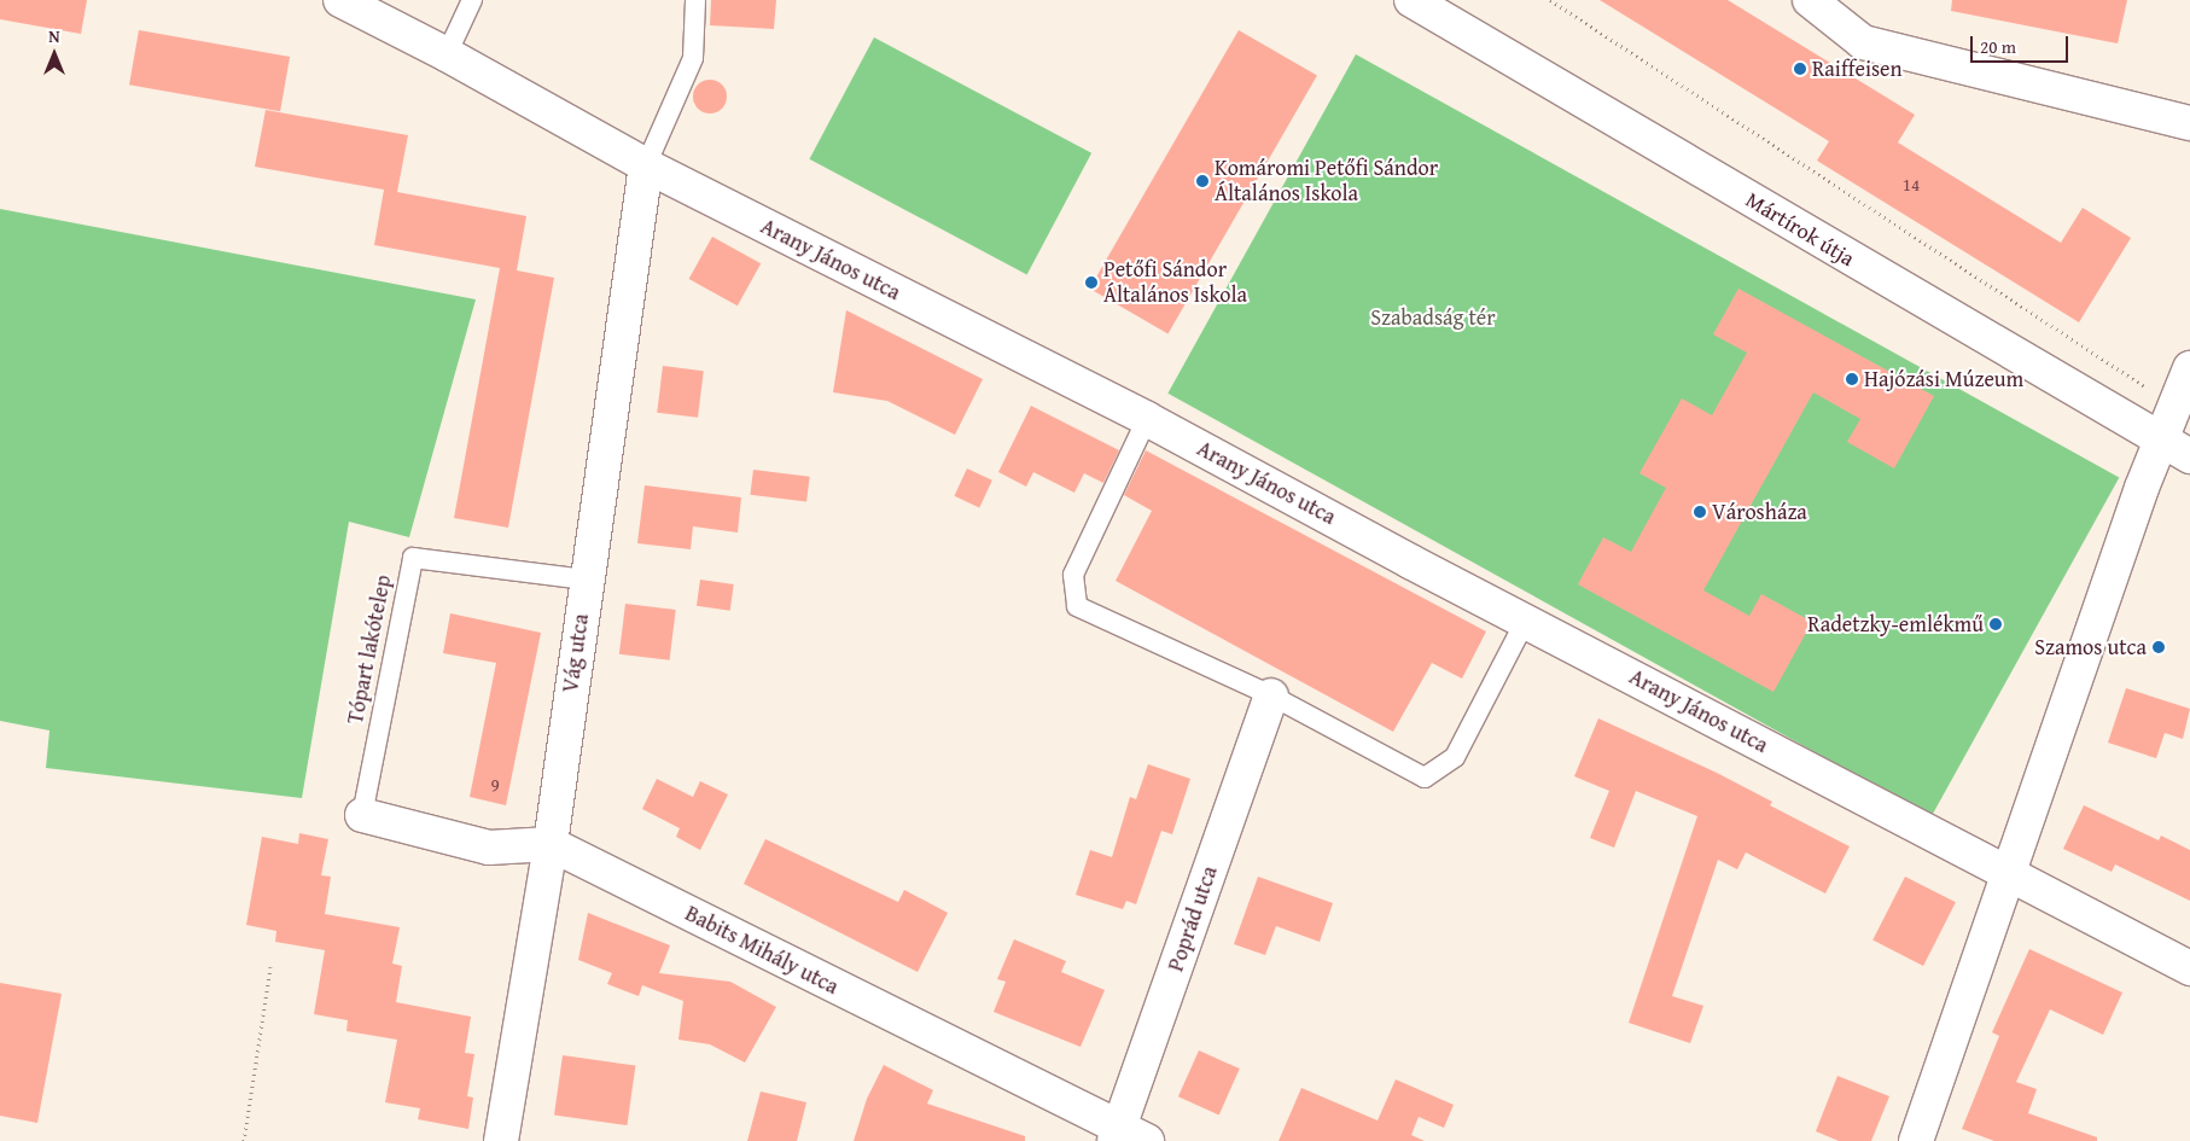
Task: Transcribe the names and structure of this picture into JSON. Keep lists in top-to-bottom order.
{
  "streets": {
    "street": [
      "Mártírok útja",
      "Arany János utca",
      "Vág utca",
      "Poprád utca",
      "Babits Mihály utca"
    ],
    "lane": ["Tópart lakótelep"]
  },
  "crossings": [
    ["Arany János utca", "Vág utca"],
    ["Tópart lakótelep", "Vág utca"],
    ["Vág utca", "Babits Mihály utca"],
    ["Poprád utca", "Babits Mihály utca"]
  ],
  "parks": ["Szabadság tér"],
  "places": [
    "Raiffeisen",
    "Komáromi Petőfi Sándor Általános Iskola",
    "Petőfi Sándor Általános Iskola",
    "Hajózási Múzeum",
    "Városháza",
    "Radetzky-emlékmű",
    "Szamos utca"
  ],
  "house_numbers": ["14", "9"],
  "scale_bar": "20 m",
  "north": "top"
}
